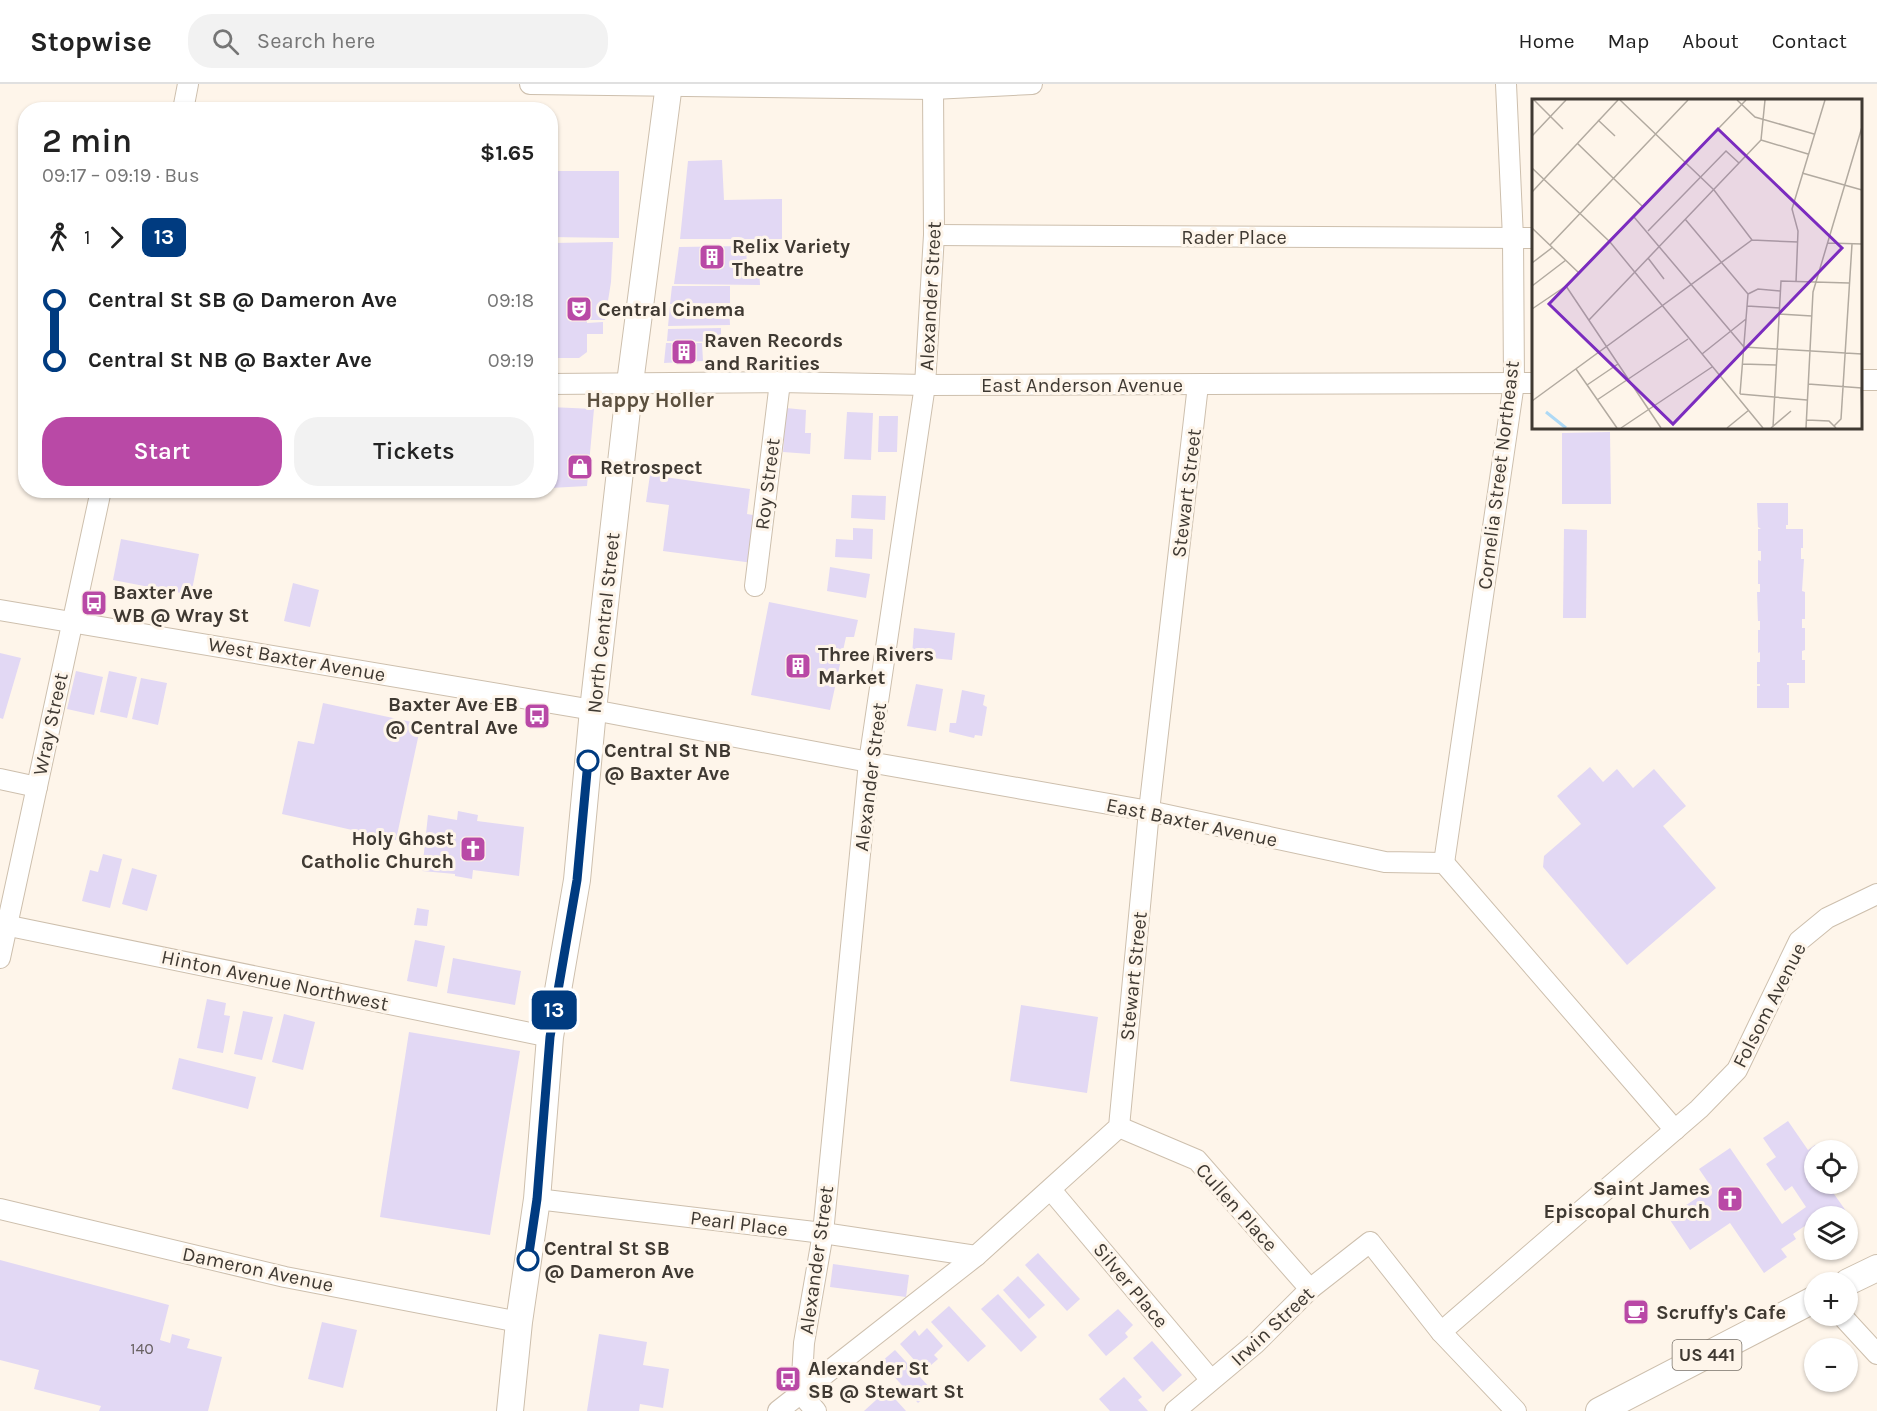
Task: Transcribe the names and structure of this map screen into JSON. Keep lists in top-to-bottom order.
{
  "streets": {
    "main road": ["North Central Street", "US 441"],
    "street": [
      "Rader Place",
      "Alexander Street",
      "East Anderson Avenue",
      "Cornelia Street Northeast",
      "Roy Street",
      "Stewart Street",
      "West Baxter Avenue",
      "Wray Street",
      "East Baxter Avenue",
      "Hinton Avenue Northwest",
      "Folsom Avenue",
      "Cullen Place",
      "Pearl Place",
      "Dameron Avenue",
      "Silver Place",
      "Irwin Street"
    ]
  },
  "crossings": [
    ["Rader Place", "Alexander Street"],
    ["Rader Place", "Cornelia Street Northeast"],
    ["Alexander Street", "East Anderson Avenue"],
    ["Alexander Street", "East Baxter Avenue"],
    ["Alexander Street", "Pearl Place"],
    ["East Anderson Avenue", "Cornelia Street Northeast"],
    ["East Anderson Avenue", "Roy Street"],
    ["East Anderson Avenue", "Stewart Street"],
    ["East Anderson Avenue", "North Central Street"],
    ["Cornelia Street Northeast", "East Baxter Avenue"],
    ["Stewart Street", "East Baxter Avenue"],
    ["Stewart Street", "Cullen Place"],
    ["North Central Street", "West Baxter Avenue"],
    ["North Central Street", "East Baxter Avenue"],
    ["North Central Street", "Hinton Avenue Northwest"],
    ["North Central Street", "Pearl Place"],
    ["North Central Street", "Dameron Avenue"],
    ["West Baxter Avenue", "Wray Street"],
    ["West Baxter Avenue", "East Baxter Avenue"],
    ["Wray Street", "Hinton Avenue Northwest"],
    ["Folsom Avenue", "Irwin Street"],
    ["Cullen Place", "Irwin Street"],
    ["Silver Place", "Irwin Street"]
  ],
  "districts": ["Happy Holler"],
  "places": {
    "building": ["Relix Variety Theatre", "Raven Records and Rarities", "Three Rivers Market"],
    "theatre": ["Central Cinema"],
    "shop": ["Retrospect"],
    "bus stop": ["Baxter Ave WB @ Wray St", "Baxter Ave EB @ Central Ave", "Alexander St SB @ Stewart St"],
    "other": ["Central St NB @ Baxter Ave", "Central St SB @ Dameron Ave"],
    "church": ["Holy Ghost Catholic Church", "Saint James Episcopal Church"],
    "cafe": ["Scruffy's Cafe"]
  },
  "lines": ["bus line 13"],
  "house_numbers": ["140"],
  "page": {
    "header": "Stopwise",
    "search": "Search here",
    "nav": [
      "Home",
      "Map",
      "About",
      "Contact"
    ],
    "on_map": "13",
    "heading": ["2 min", "09:17 – 09:19 · Bus", "$1.65"],
    "legs": ["1", "13"],
    "list": [
      {
        "name": "Central St SB @ Dameron Ave",
        "value": "09:18"
      },
      {
        "name": "Central St NB @ Baxter Ave",
        "value": "09:19"
      }
    ],
    "buttons": ["Start", "Tickets"],
    "map_buttons": ["+", "−"]
  }
}
